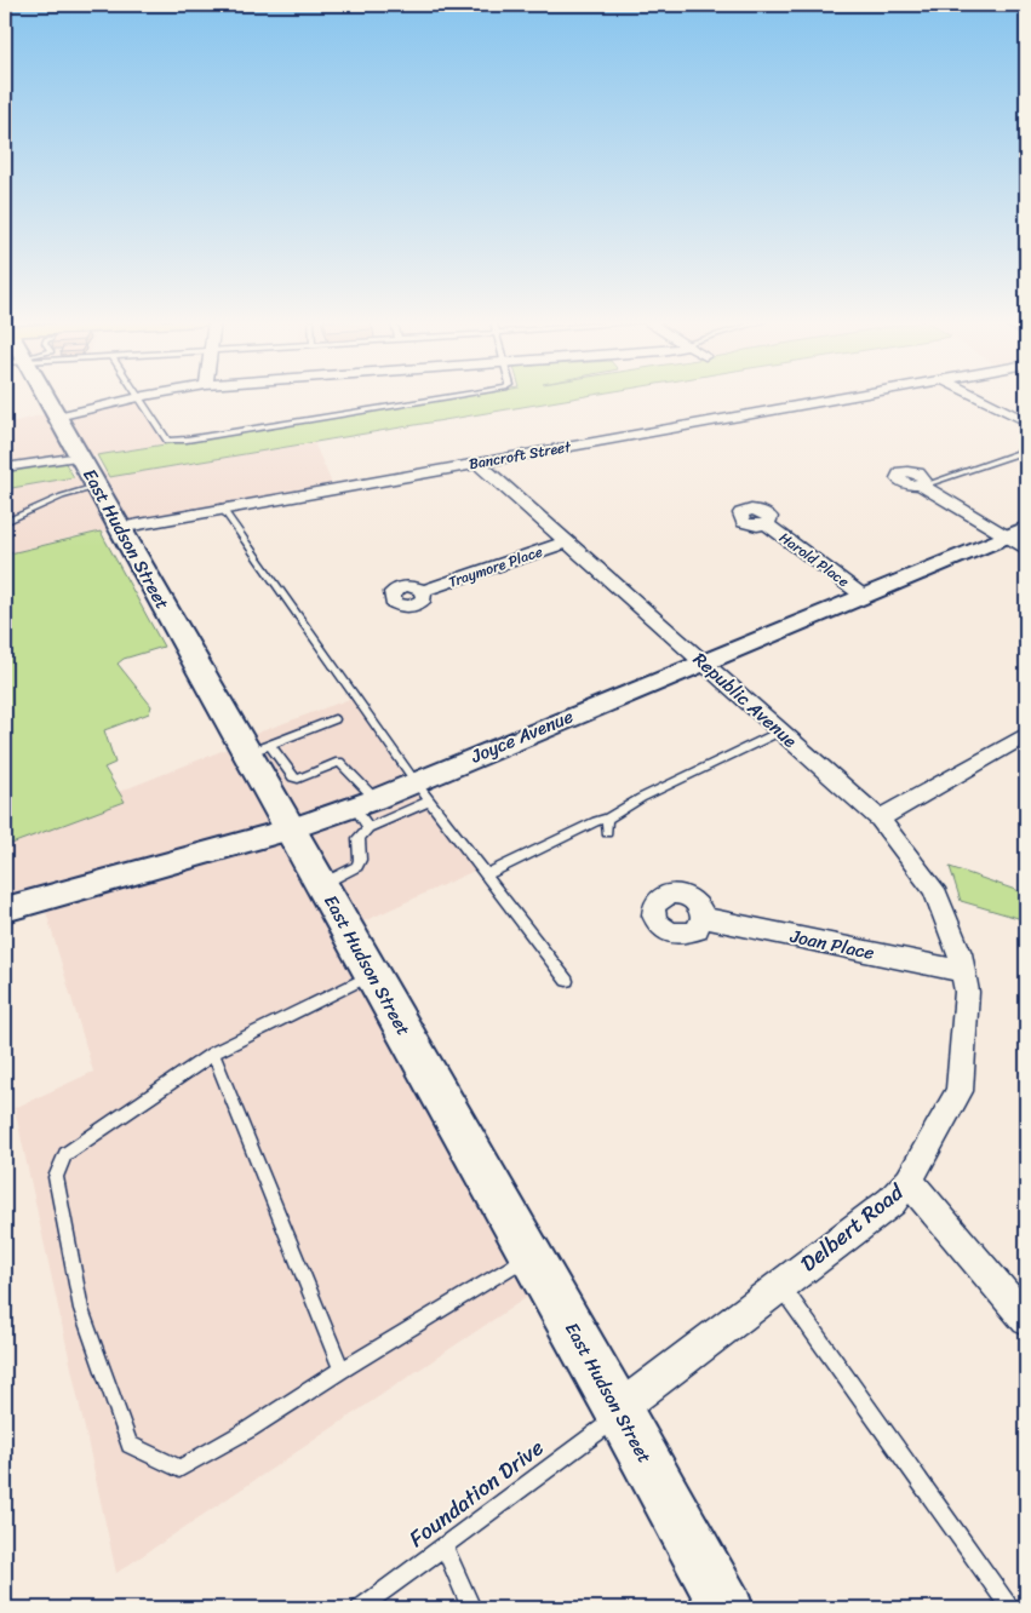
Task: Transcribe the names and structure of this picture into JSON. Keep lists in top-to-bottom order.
{
  "streets": {
    "main road": ["East Hudson Street"],
    "street": [
      "Bancroft Street",
      "Harold Place",
      "Traymore Place",
      "Republic Avenue",
      "Joyce Avenue",
      "Joan Place",
      "Delbert Road"
    ],
    "lane": ["Foundation Drive"]
  },
  "crossings": [
    ["Bancroft Street", "East Hudson Street"],
    ["Bancroft Street", "Republic Avenue"],
    ["East Hudson Street", "Joyce Avenue"],
    ["East Hudson Street", "Delbert Road"],
    ["East Hudson Street", "Foundation Drive"],
    ["Harold Place", "Joyce Avenue"],
    ["Traymore Place", "Republic Avenue"],
    ["Republic Avenue", "Joyce Avenue"],
    ["Republic Avenue", "Joan Place"],
    ["Republic Avenue", "Delbert Road"],
    ["Joan Place", "Delbert Road"],
    ["Delbert Road", "Foundation Drive"]
  ]
}
